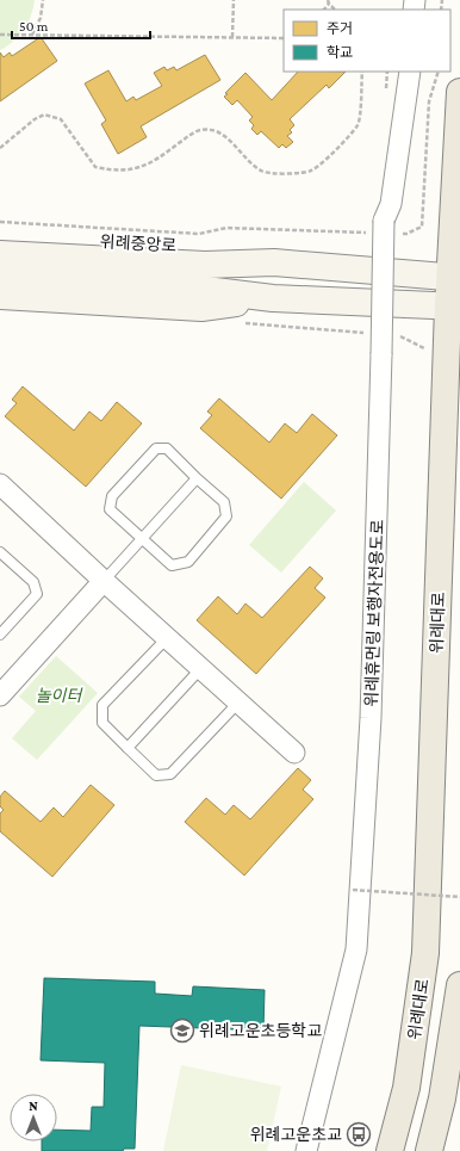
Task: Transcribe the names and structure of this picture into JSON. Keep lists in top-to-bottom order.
{
  "streets": {
    "main road": ["위례중앙로", "위례대로"],
    "street": ["위례휴먼링 보행자전용도로"]
  },
  "crossings": [
    ["위례중앙로", "위례대로"]
  ],
  "parks": ["놀이터"],
  "places": {
    "school or university": ["위례고운초등학교"],
    "bus stop": ["위례고운초교"]
  },
  "legend": ["주거", "학교"],
  "scale_bar": "50 m",
  "north": "top"
}
